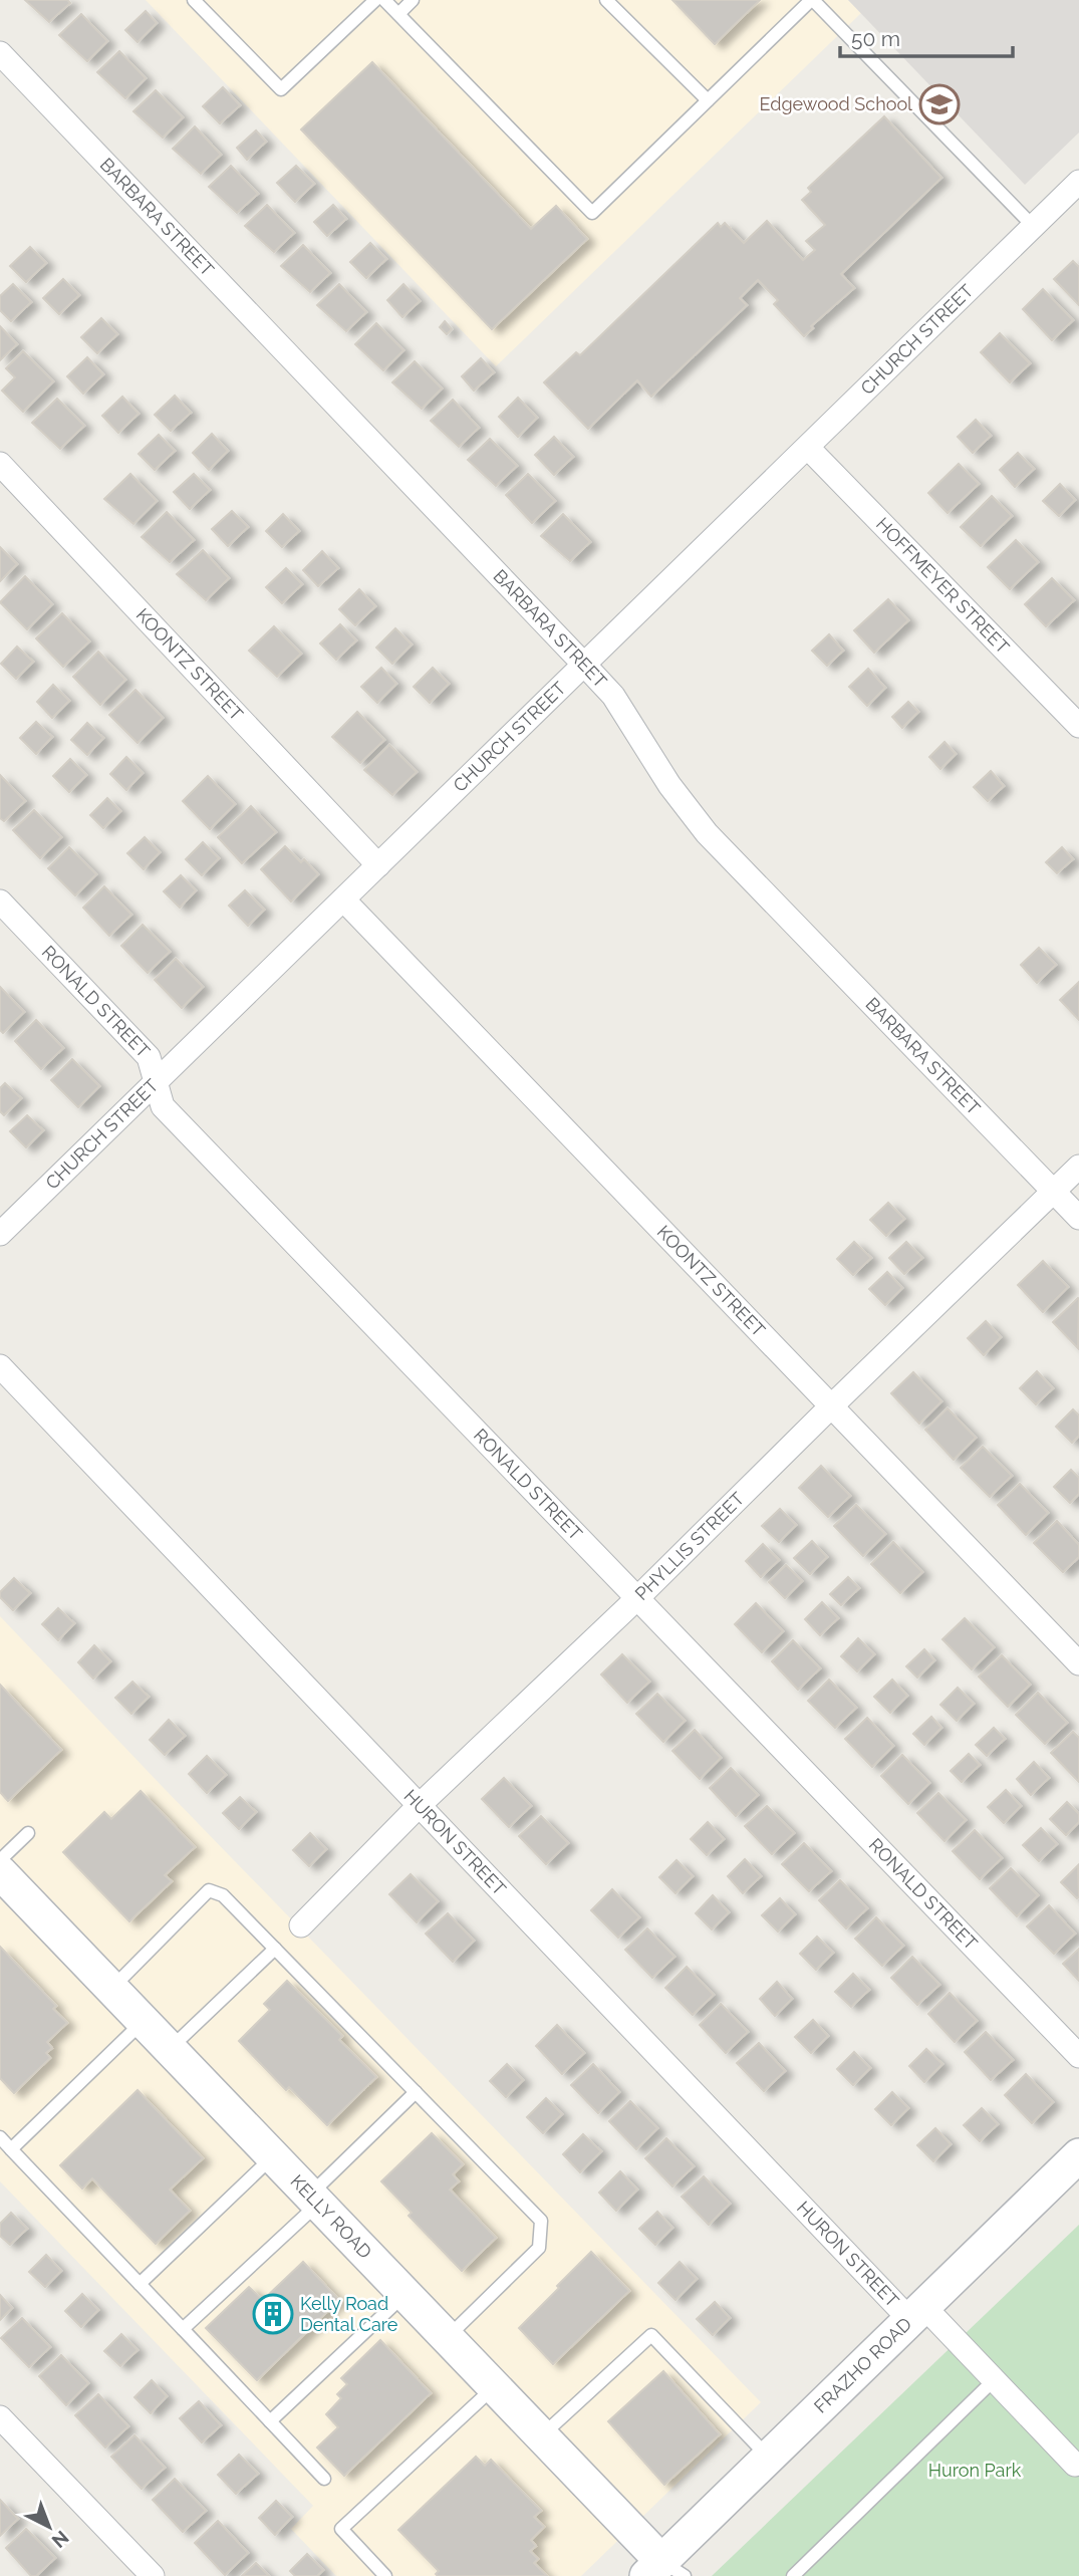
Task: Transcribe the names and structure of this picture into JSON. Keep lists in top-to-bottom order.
{
  "streets": {
    "street": [
      "BARBARA STREET",
      "CHURCH STREET",
      "HOFFMEYER STREET",
      "KOONTZ STREET",
      "RONALD STREET",
      "PHYLLIS STREET",
      "HURON STREET",
      "KELLY ROAD",
      "FRAZHO ROAD"
    ]
  },
  "crossings": [
    ["BARBARA STREET", "CHURCH STREET"],
    ["BARBARA STREET", "PHYLLIS STREET"],
    ["CHURCH STREET", "HOFFMEYER STREET"],
    ["CHURCH STREET", "KOONTZ STREET"],
    ["CHURCH STREET", "RONALD STREET"],
    ["KOONTZ STREET", "PHYLLIS STREET"],
    ["RONALD STREET", "PHYLLIS STREET"],
    ["PHYLLIS STREET", "HURON STREET"],
    ["HURON STREET", "FRAZHO ROAD"],
    ["KELLY ROAD", "FRAZHO ROAD"]
  ],
  "parks": ["Huron Park"],
  "places": {
    "school or university": ["Edgewood School"],
    "building": ["Kelly Road Dental Care"]
  },
  "scale_bar": "50 m",
  "north": "bottom right"
}
